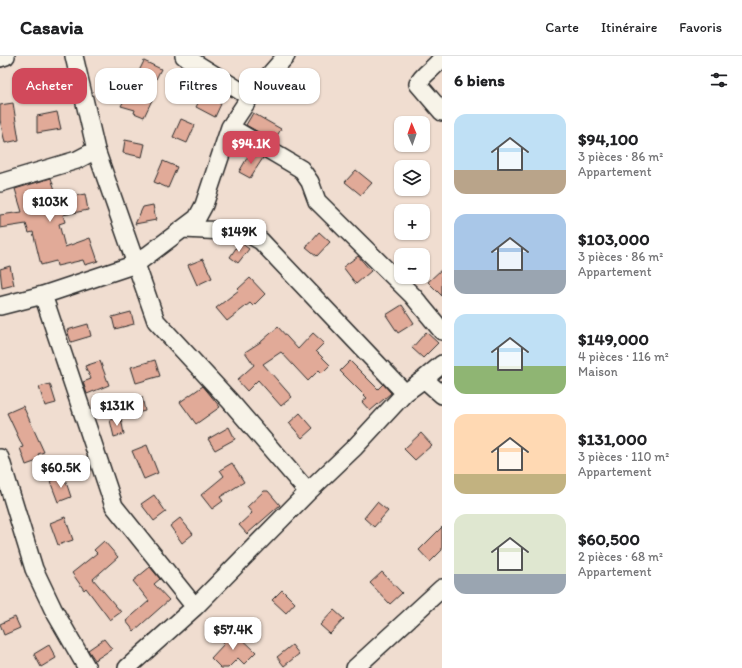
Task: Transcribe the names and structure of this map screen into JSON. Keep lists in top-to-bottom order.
{
  "north": "top",
  "page": {
    "header": "Casavia",
    "nav": ["Carte", "Itinéraire", "Favoris"],
    "heading": "6 biens",
    "chip": [
      "Acheter",
      "Louer",
      "Filtres",
      "Nouveau"
    ],
    "list": [
      {
        "name": "$94,100",
        "note": "3 pièces · 86 m² · Appartement"
      },
      {
        "name": "$103,000",
        "note": "3 pièces · 86 m² · Appartement"
      },
      {
        "name": "$149,000",
        "note": "4 pièces · 116 m² · Maison"
      },
      {
        "name": "$131,000",
        "note": "3 pièces · 110 m² · Appartement"
      },
      {
        "name": "$60,500",
        "note": "2 pièces · 68 m² · Appartement"
      }
    ],
    "map_buttons": ["+", "−"],
    "price": [
      "$94.1K",
      "$103K",
      "$149K",
      "$131K",
      "$60.5K",
      "$57.4K"
    ]
  }
}
